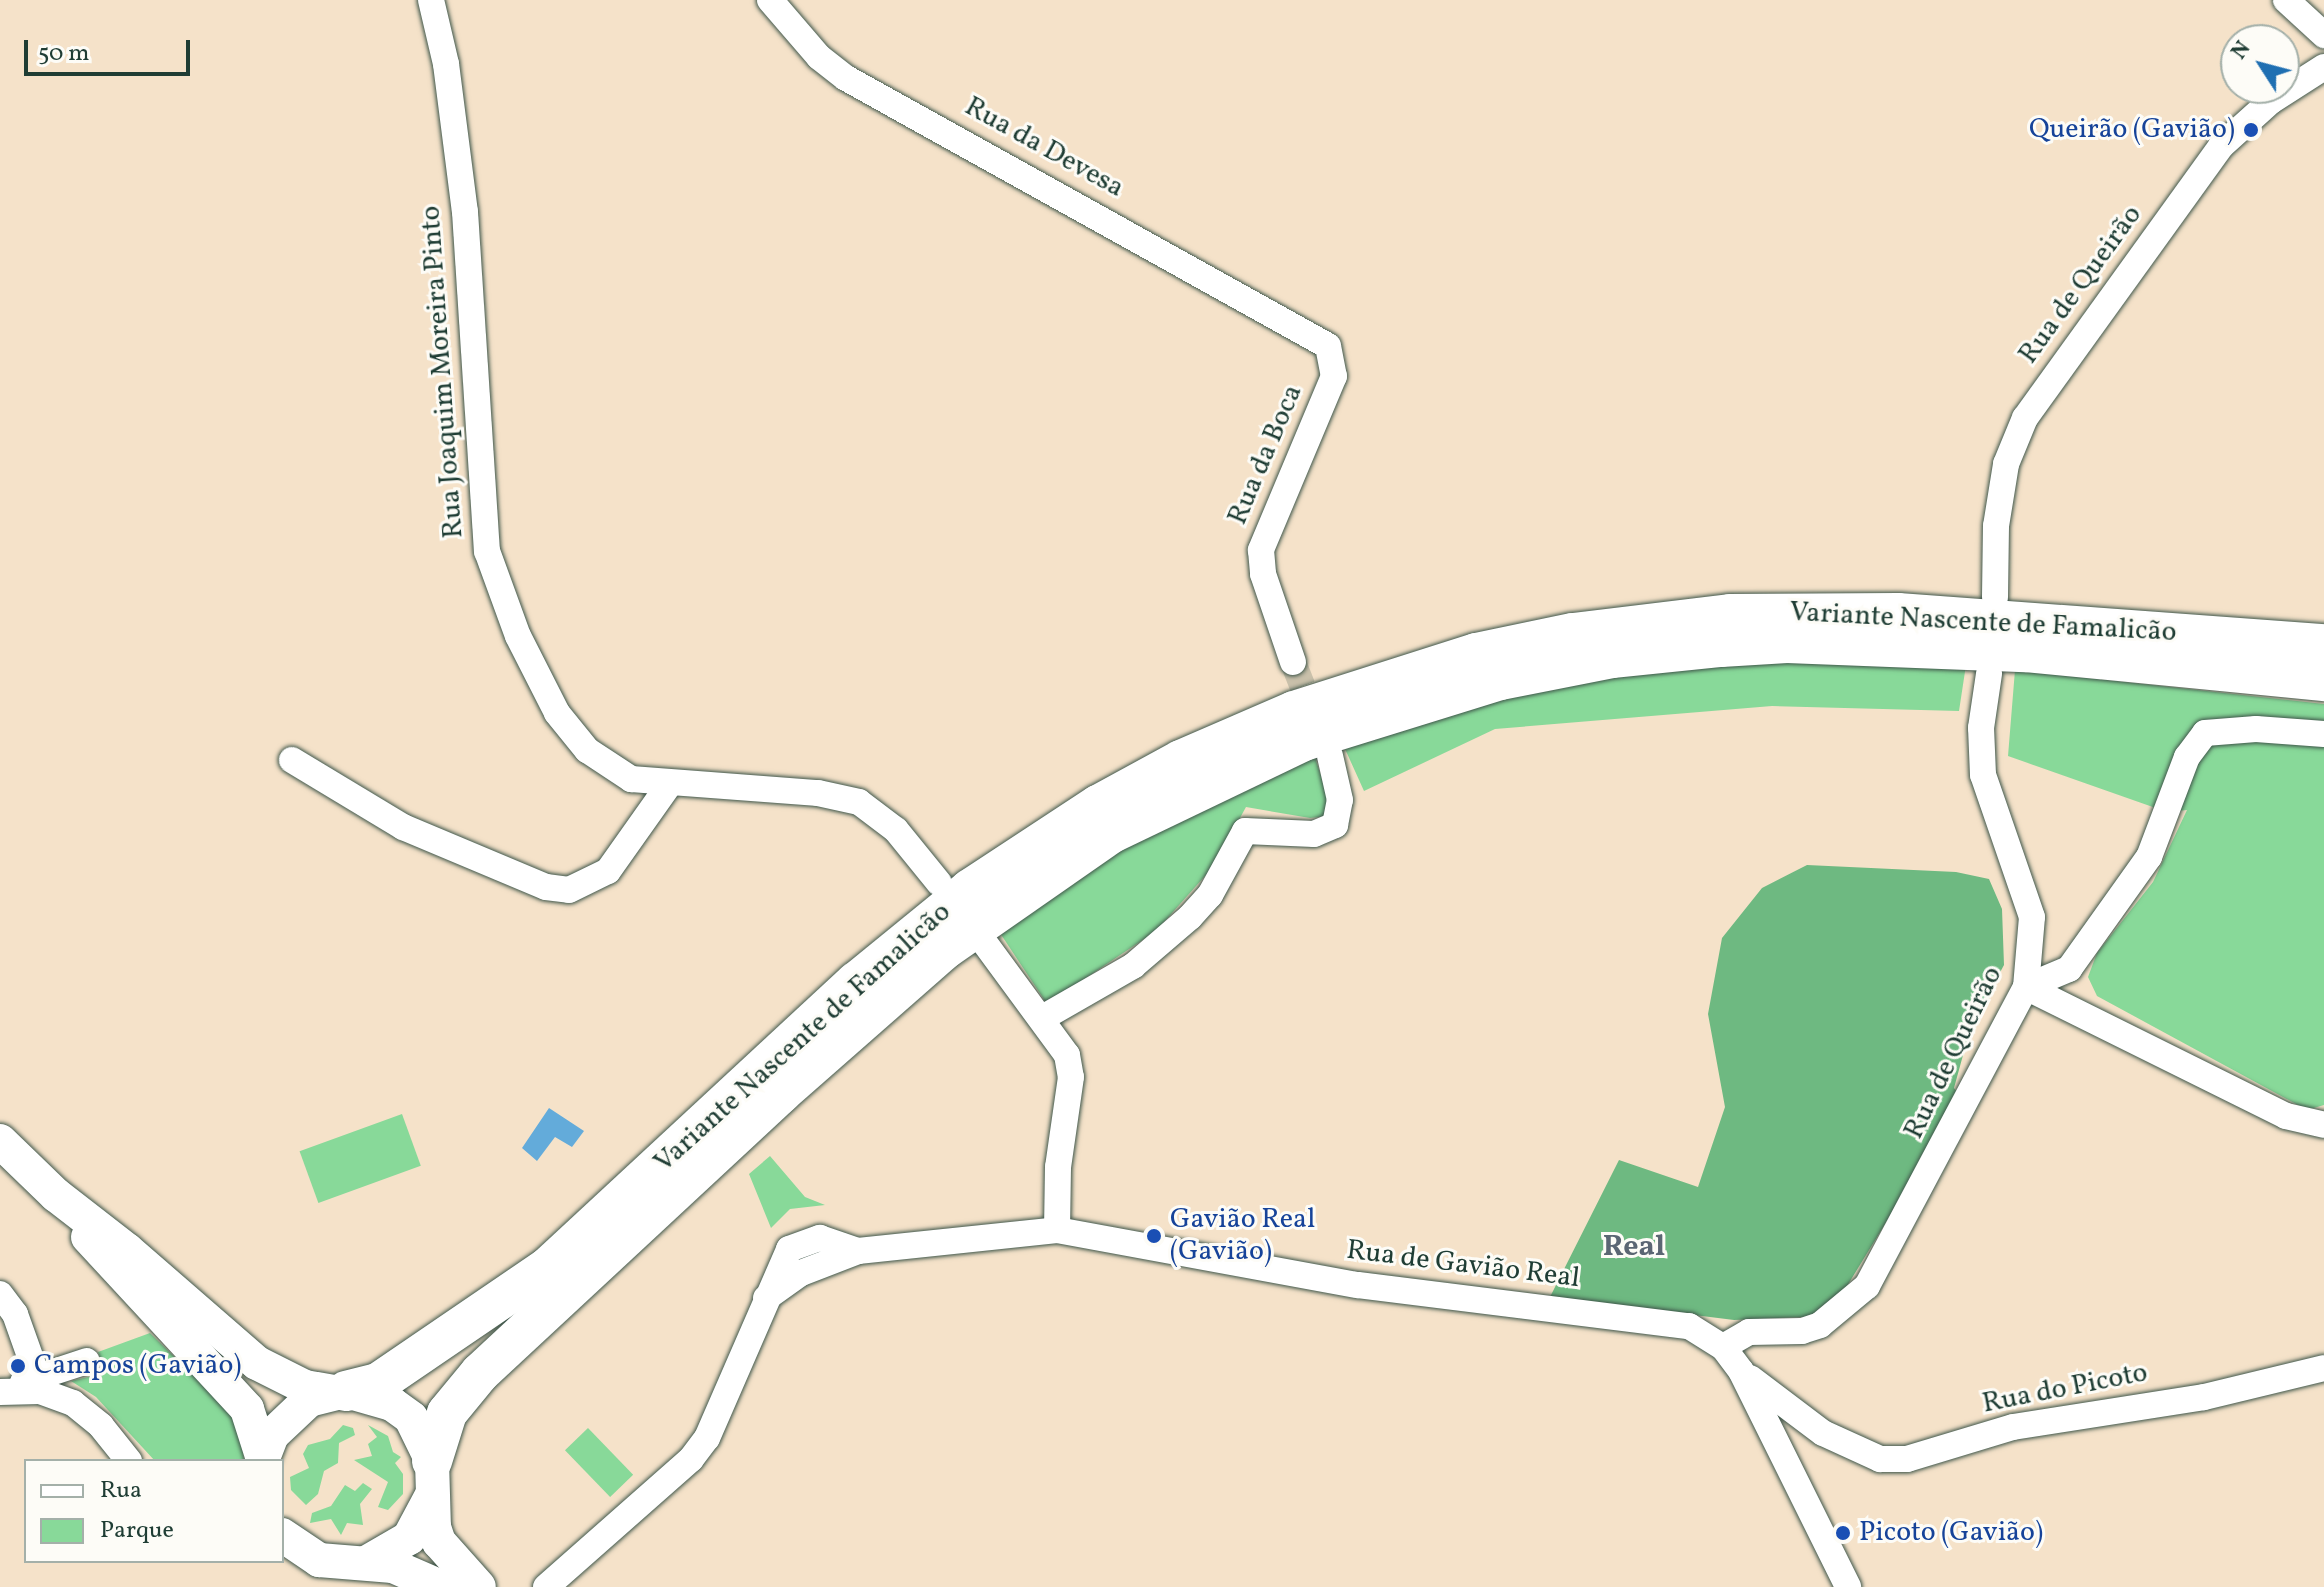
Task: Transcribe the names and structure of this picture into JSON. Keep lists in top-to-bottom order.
{
  "streets": {
    "highway": ["Variante Nascente de Famalicão"],
    "street": [
      "Rua da Devesa",
      "Rua de Queirão",
      "Rua Joaquim Moreira Pinto",
      "Rua da Boca",
      "Rua de Gavião Real",
      "Rua do Picoto"
    ]
  },
  "crossings": [
    ["Rua da Devesa", "Rua da Boca"],
    ["Rua de Queirão", "Rua de Gavião Real"]
  ],
  "districts": ["Real"],
  "places": [
    "Queirão (Gavião)",
    "Gavião Real (Gavião)",
    "Campos (Gavião)",
    "Picoto (Gavião)"
  ],
  "legend": ["Rua", "Parque"],
  "scale_bar": "50 m",
  "north": "top left"
}
